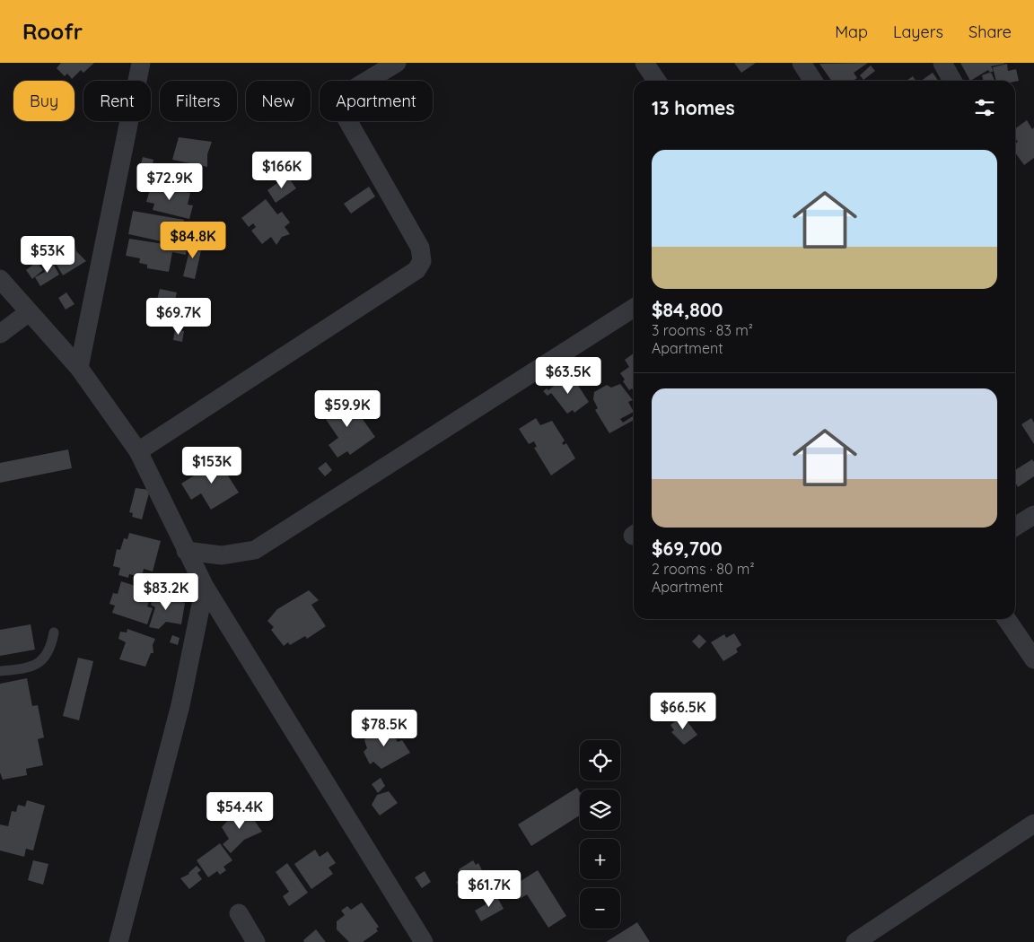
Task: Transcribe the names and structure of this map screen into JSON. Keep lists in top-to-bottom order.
{
  "page": {
    "header": "Roofr",
    "nav": ["Map", "Layers", "Share"],
    "chip": [
      "Buy",
      "Rent",
      "Filters",
      "New",
      "Apartment"
    ],
    "heading": "13 homes",
    "list": [
      {
        "name": "$84,800",
        "note": "3 rooms · 83 m² · Apartment"
      },
      {
        "name": "$69,700",
        "note": "2 rooms · 80 m² · Apartment"
      }
    ],
    "price": [
      "$166K",
      "$72.9K",
      "$84.8K",
      "$53K",
      "$69.7K",
      "$63.5K",
      "$59.9K",
      "$153K",
      "$83.2K",
      "$66.5K",
      "$78.5K",
      "$54.4K",
      "$61.7K"
    ],
    "map_buttons": ["+", "−"]
  }
}
